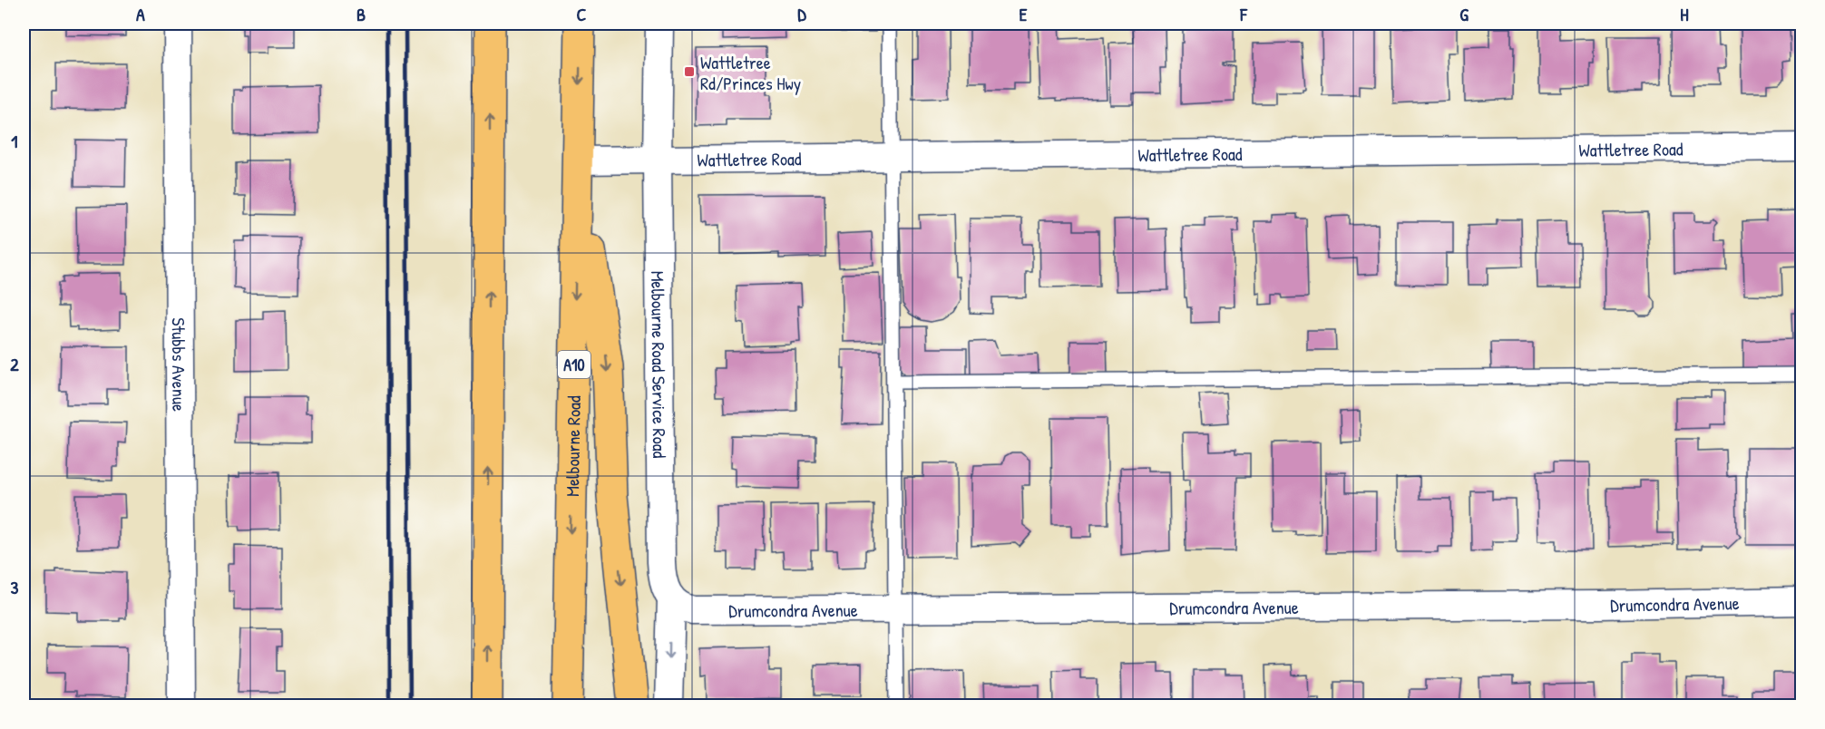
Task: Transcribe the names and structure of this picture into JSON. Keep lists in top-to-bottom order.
{
  "streets": {
    "highway": ["A10", "Melbourne Road"],
    "street": [
      "Wattletree Road",
      "Stubbs Avenue",
      "Melbourne Road Service Road",
      "Drumcondra Avenue"
    ]
  },
  "crossings": [
    ["Wattletree Road", "Melbourne Road Service Road"],
    ["Wattletree Road", "Melbourne Road"],
    ["Melbourne Road Service Road", "Drumcondra Avenue"]
  ],
  "places": {
    "transit": ["Wattletree Rd/Princes Hwy"]
  },
  "grid": {
    "columns": [
      "A",
      "B",
      "C",
      "D",
      "E",
      "F",
      "G",
      "H"
    ],
    "rows": ["1", "2", "3"]
  }
}
